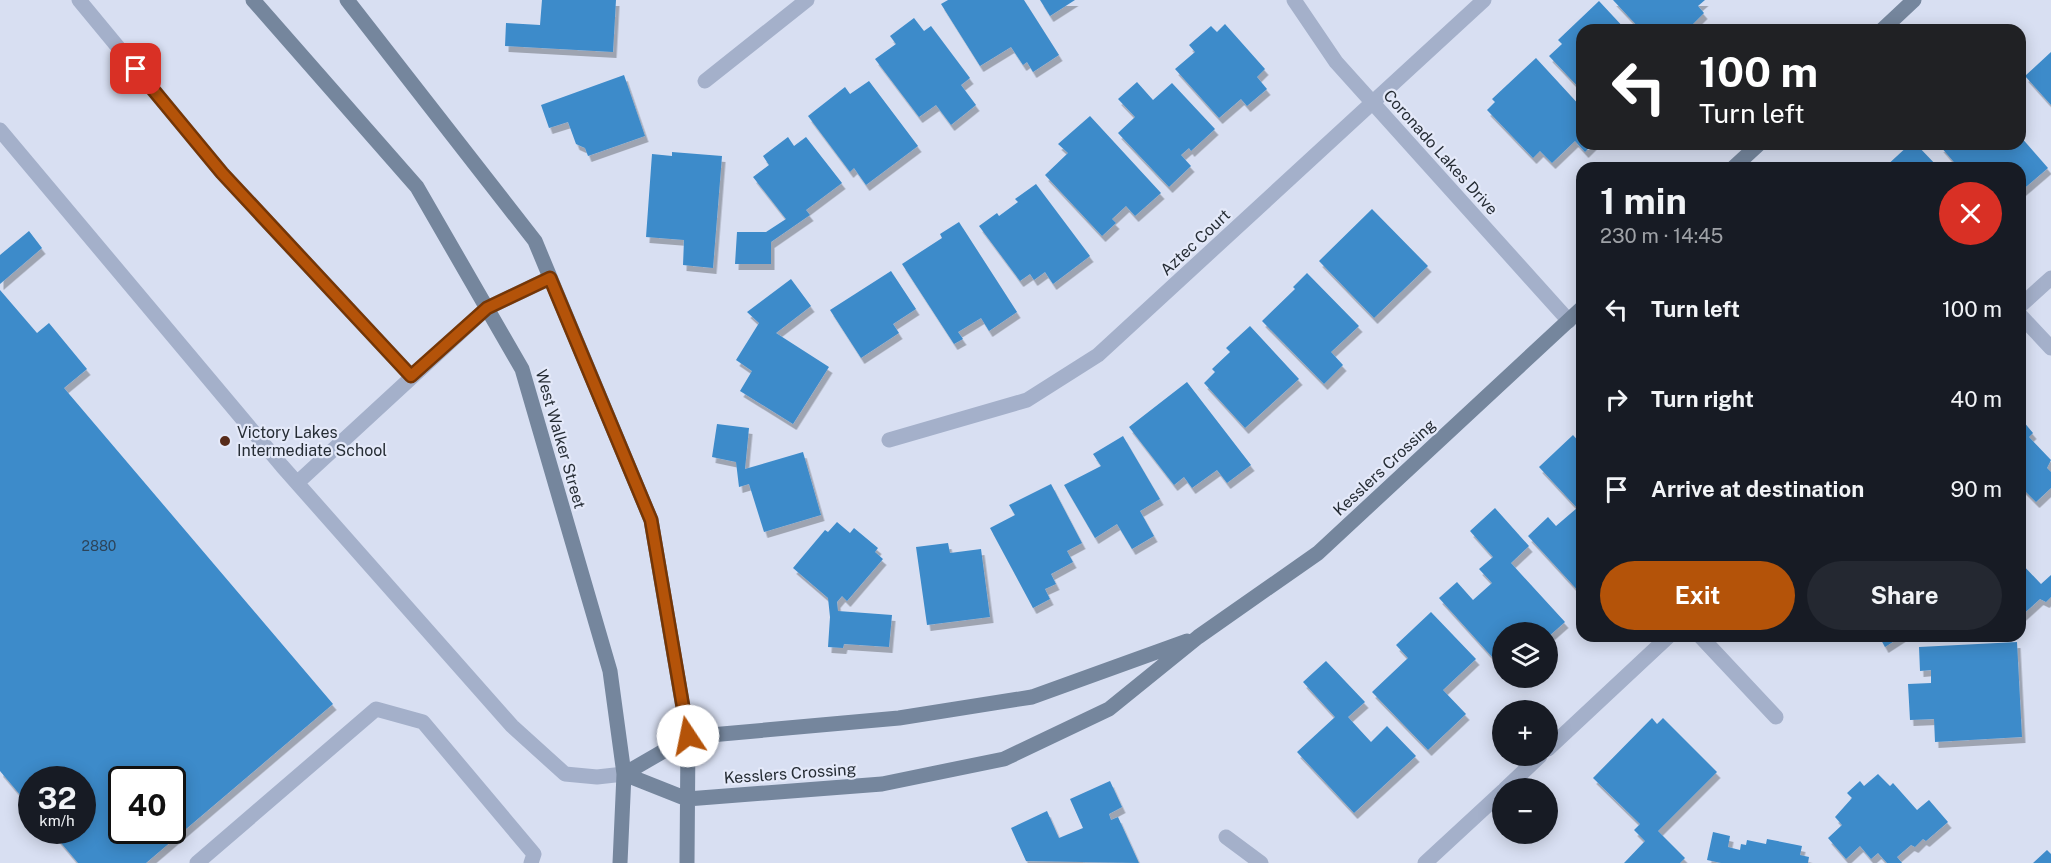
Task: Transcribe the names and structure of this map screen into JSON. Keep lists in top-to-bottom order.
{
  "streets": {
    "street": [
      "Coronado Lakes Drive",
      "Aztec Court",
      "West Walker Street",
      "Kesslers Crossing"
    ]
  },
  "crossings": [
    ["Coronado Lakes Drive", "Aztec Court"],
    ["Coronado Lakes Drive", "Kesslers Crossing"],
    ["West Walker Street", "Kesslers Crossing"]
  ],
  "places": ["Victory Lakes Intermediate School"],
  "house_numbers": ["2880"],
  "page": {
    "turn": ["100 m", "Turn left"],
    "heading": ["1 min", "230 m · 14:45"],
    "list": [
      {
        "name": "Turn left",
        "value": "100 m"
      },
      {
        "name": "Turn right",
        "value": "40 m"
      },
      {
        "name": "Arrive at destination",
        "value": "90 m"
      }
    ],
    "buttons": ["Exit", "Share"],
    "map_buttons": ["+", "−"],
    "speed": "32 km/h",
    "limit": "40"
  }
}
